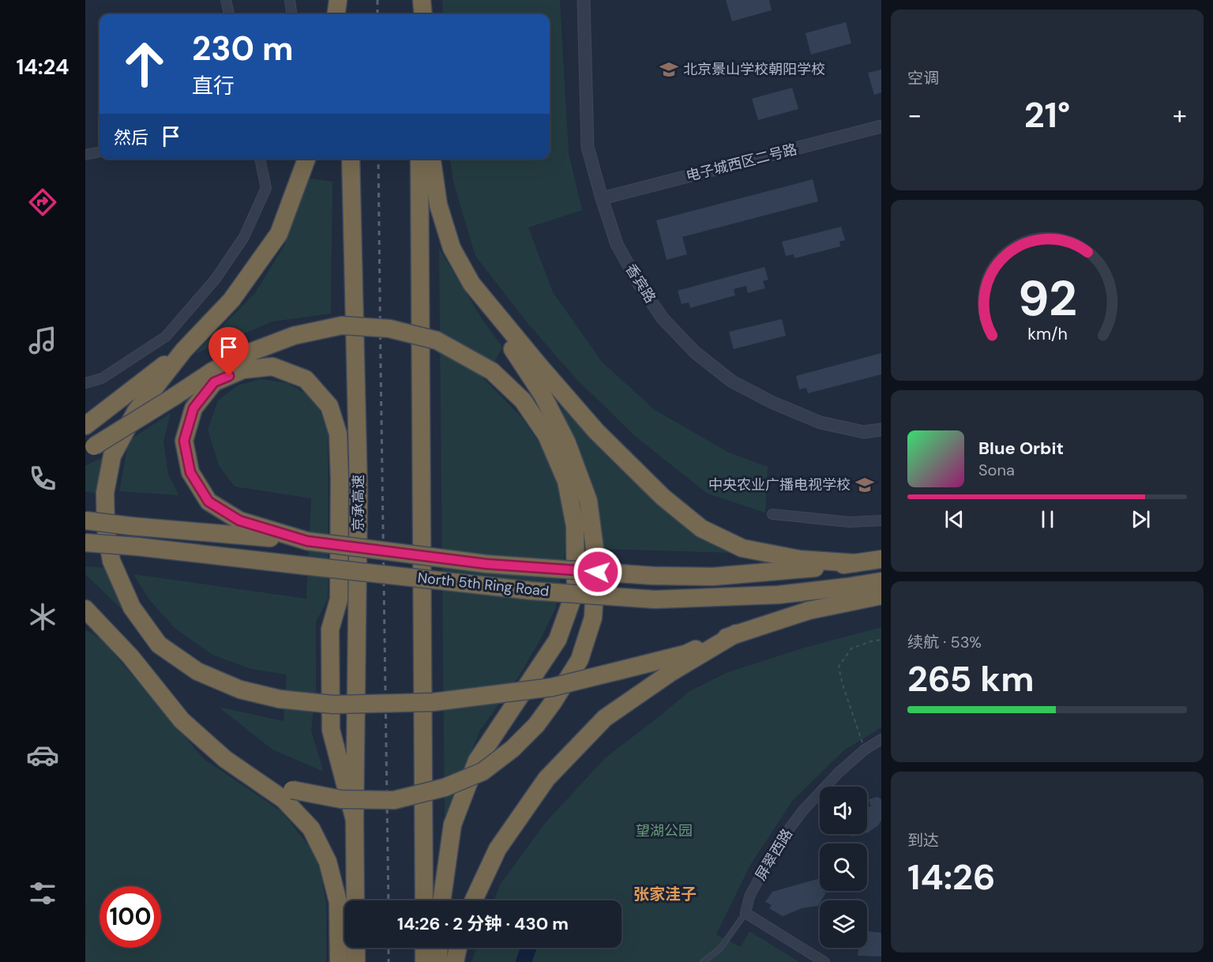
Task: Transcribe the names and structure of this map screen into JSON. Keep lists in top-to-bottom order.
{
  "streets": {
    "highway": ["京承高速", "North 5th Ring Road"],
    "street": ["电子城西区二号路", "香宾路", "屏翠西路"]
  },
  "crossings": [
    ["电子城西区二号路", "香宾路"]
  ],
  "districts": ["张家洼子"],
  "parks": ["望湖公园"],
  "places": {
    "school or university": ["北京景山学校朝阳学校", "中央农业广播电视学校"]
  },
  "page": {
    "tabs": "14:24",
    "tile": [
      "空调",
      ["续航 · 53%", "265 km"],
      ["到达", "14:26"]
    ],
    "turn": ["230 m", "直行"],
    "heat": ["−", "21°", "+"],
    "then": "然后",
    "song": ["Blue Orbit", "Sona"],
    "limit": "100",
    "trip": "14:26 · 2 分钟 · 430 m",
    "gauge": ["92", "km/h"]
  }
}
